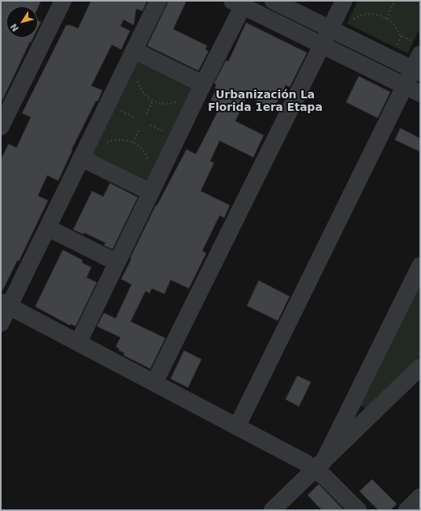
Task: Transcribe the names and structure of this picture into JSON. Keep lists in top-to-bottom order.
{
  "districts": ["Urbanización La Florida 1era Etapa"],
  "north": "bottom left"
}
